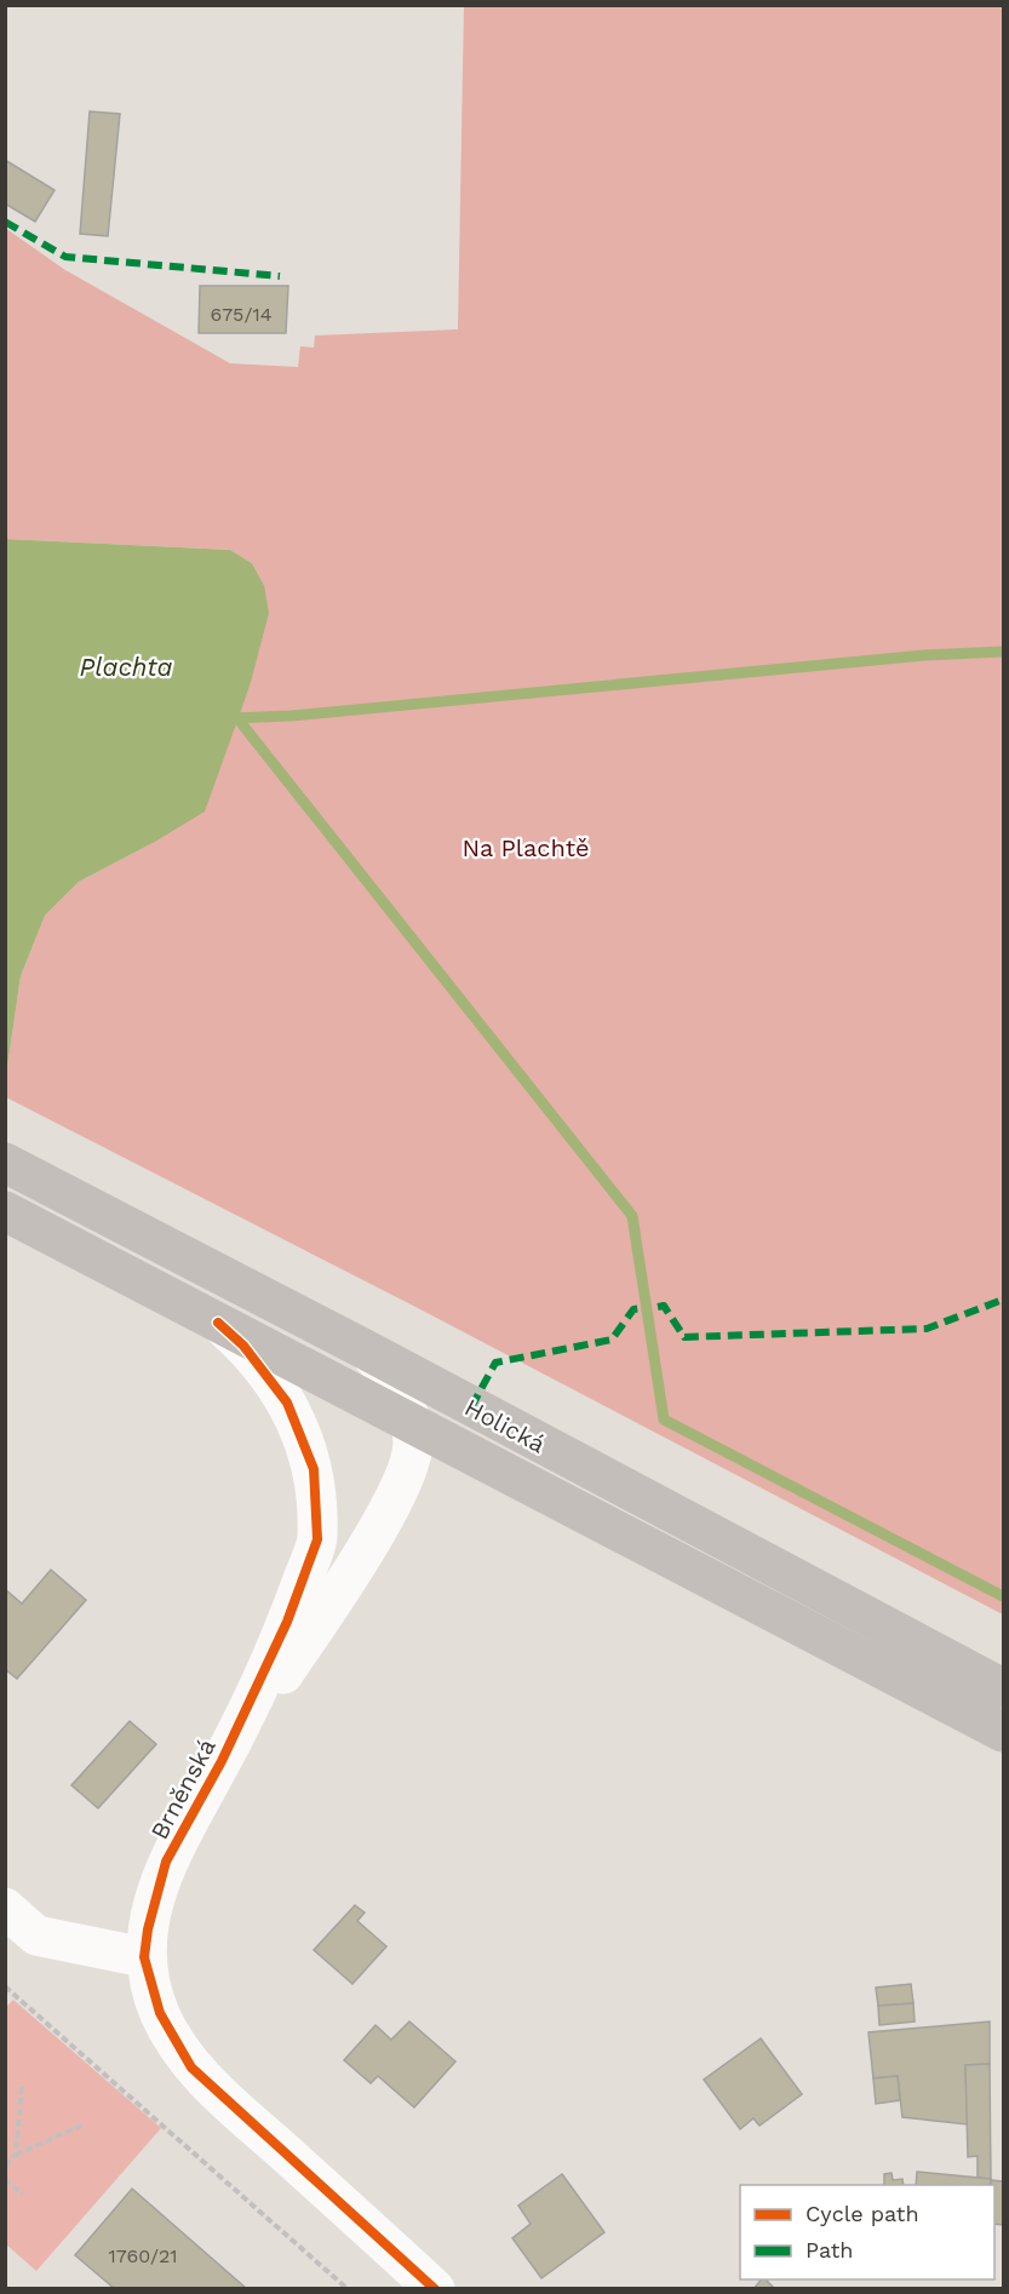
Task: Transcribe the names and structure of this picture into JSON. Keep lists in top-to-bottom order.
{
  "streets": {
    "main road": ["Holická"],
    "street": ["Brněnská"]
  },
  "crossings": [
    ["Holická", "Brněnská"]
  ],
  "water": ["Plachta"],
  "parks": ["Na Plachtě"],
  "house_numbers": ["675/14", "1760/21"],
  "legend": ["Cycle path", "Path"]
}
